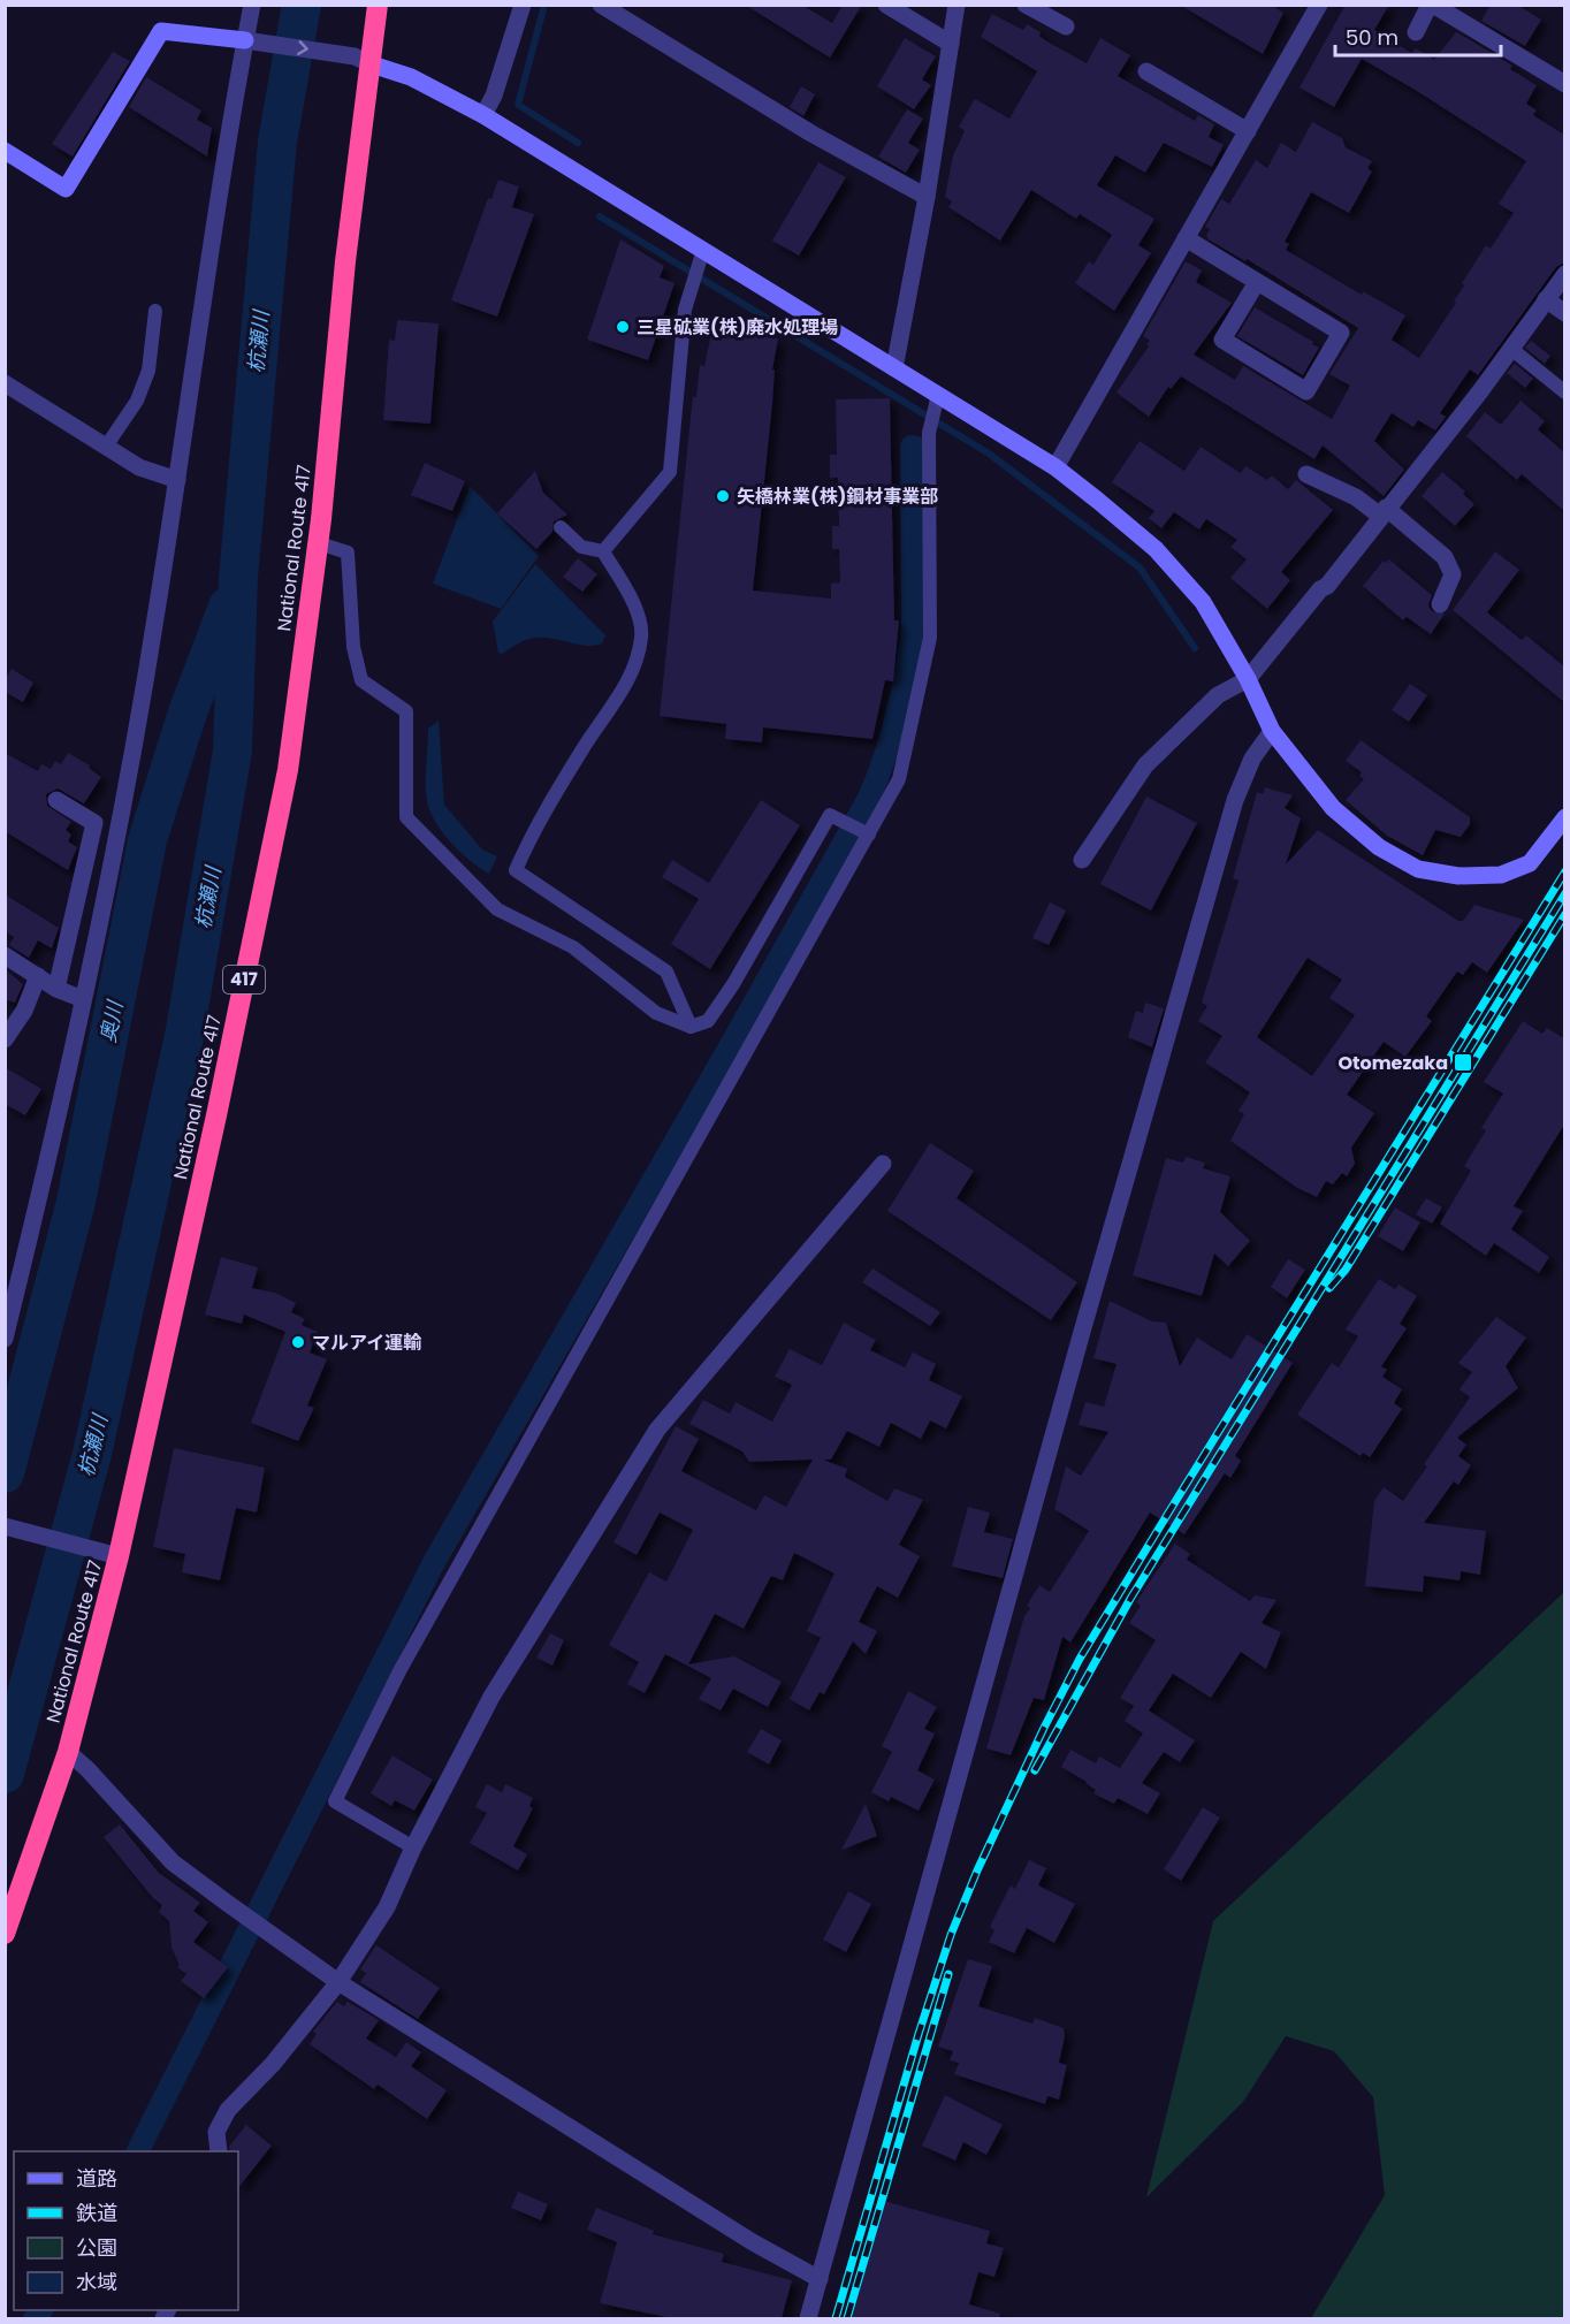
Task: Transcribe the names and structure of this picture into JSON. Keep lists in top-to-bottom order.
{
  "streets": {
    "highway": ["National Route 417", "417"]
  },
  "water": ["杭瀬川", "奥川"],
  "places": {
    "other": ["三星砿業(株)廃水処理場", "矢橋林業(株)鋼材事業部", "マルアイ運輸"],
    "transit": ["Otomezaka"]
  },
  "legend": [
    "道路",
    "鉄道",
    "公園",
    "水域"
  ],
  "scale_bar": "50 m"
}
